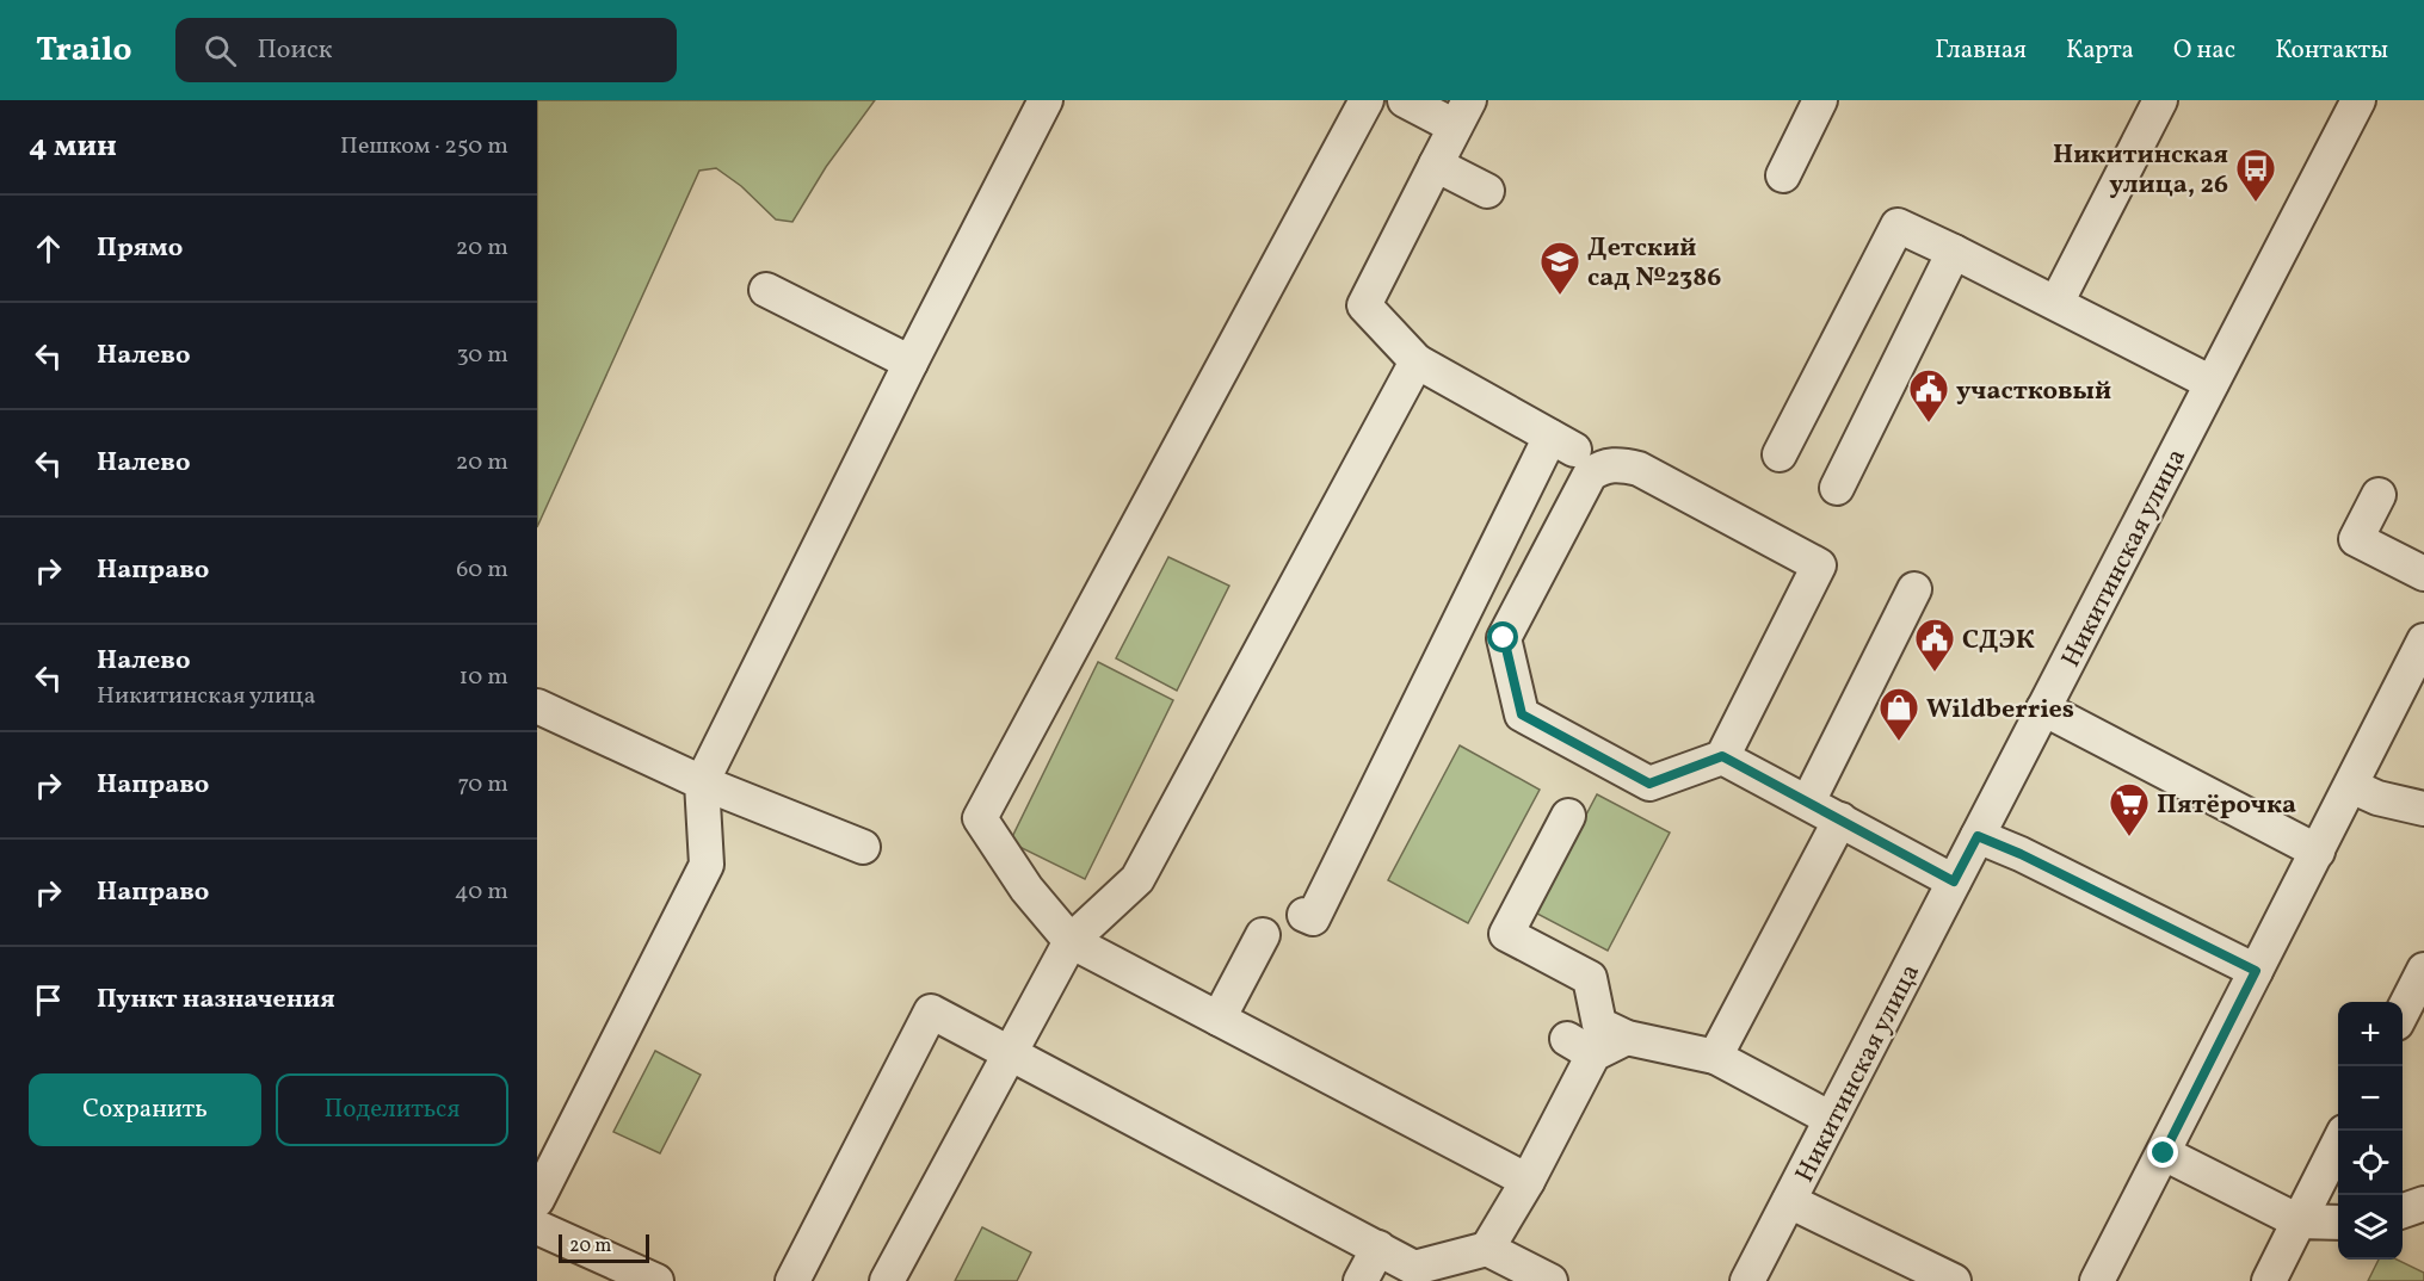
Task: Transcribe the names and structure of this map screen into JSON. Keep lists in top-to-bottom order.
{
  "streets": {
    "street": ["Никитинская улица"]
  },
  "places": {
    "bus stop": ["Никитинская улица, 26"],
    "school or university": ["Детский сад №2386"],
    "public building": ["участковый", "СДЭК"],
    "shop": ["Wildberries"],
    "supermarket": ["Пятёрочка"]
  },
  "scale_bar": "20 m",
  "page": {
    "header": "Trailo",
    "search": "Поиск",
    "nav": [
      "Главная",
      "Карта",
      "О нас",
      "Контакты"
    ],
    "heading": ["4 мин", "Пешком · 250 m"],
    "list": [
      ["Прямо", "20 m"],
      ["Налево", "30 m"],
      ["Налево", "20 m"],
      ["Направо", "60 m"],
      ["Налево", "Никитинская улица", "10 m"],
      ["Направо", "70 m"],
      ["Направо", "40 m"],
      "Пункт назначения"
    ],
    "map_buttons": ["+", "−"],
    "buttons": ["Сохранить", "Поделиться"],
    "scale": "20 m"
  }
}
